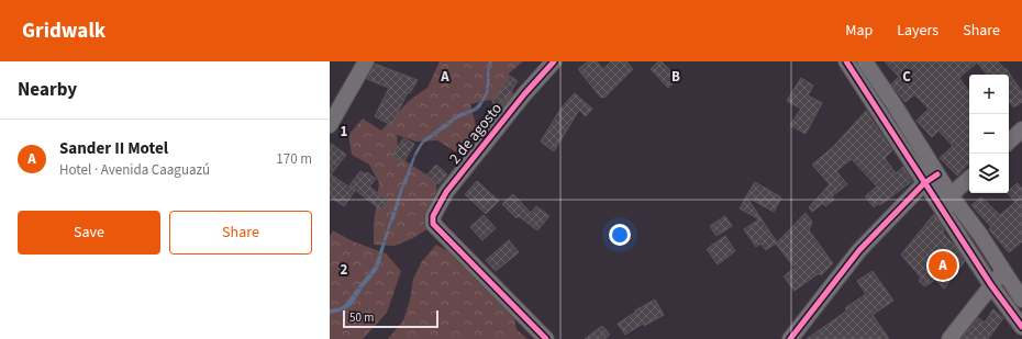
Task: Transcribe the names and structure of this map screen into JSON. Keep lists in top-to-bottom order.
{
  "streets": {
    "street": ["2 de agosto"]
  },
  "scale_bar": "50 m",
  "page": {
    "header": "Gridwalk",
    "nav": ["Map", "Layers", "Share"],
    "heading": "Nearby",
    "map_buttons": ["+", "−"],
    "list": [
      {
        "mark": "A",
        "name": "Sander II Motel",
        "note": "Hotel · Avenida Caaguazú",
        "value": "170 m"
      }
    ],
    "buttons": ["Save", "Share"],
    "pins": "A",
    "scale": "50 m"
  },
  "grid": {
    "columns": ["A", "B", "C"],
    "rows": ["1", "2"]
  }
}
